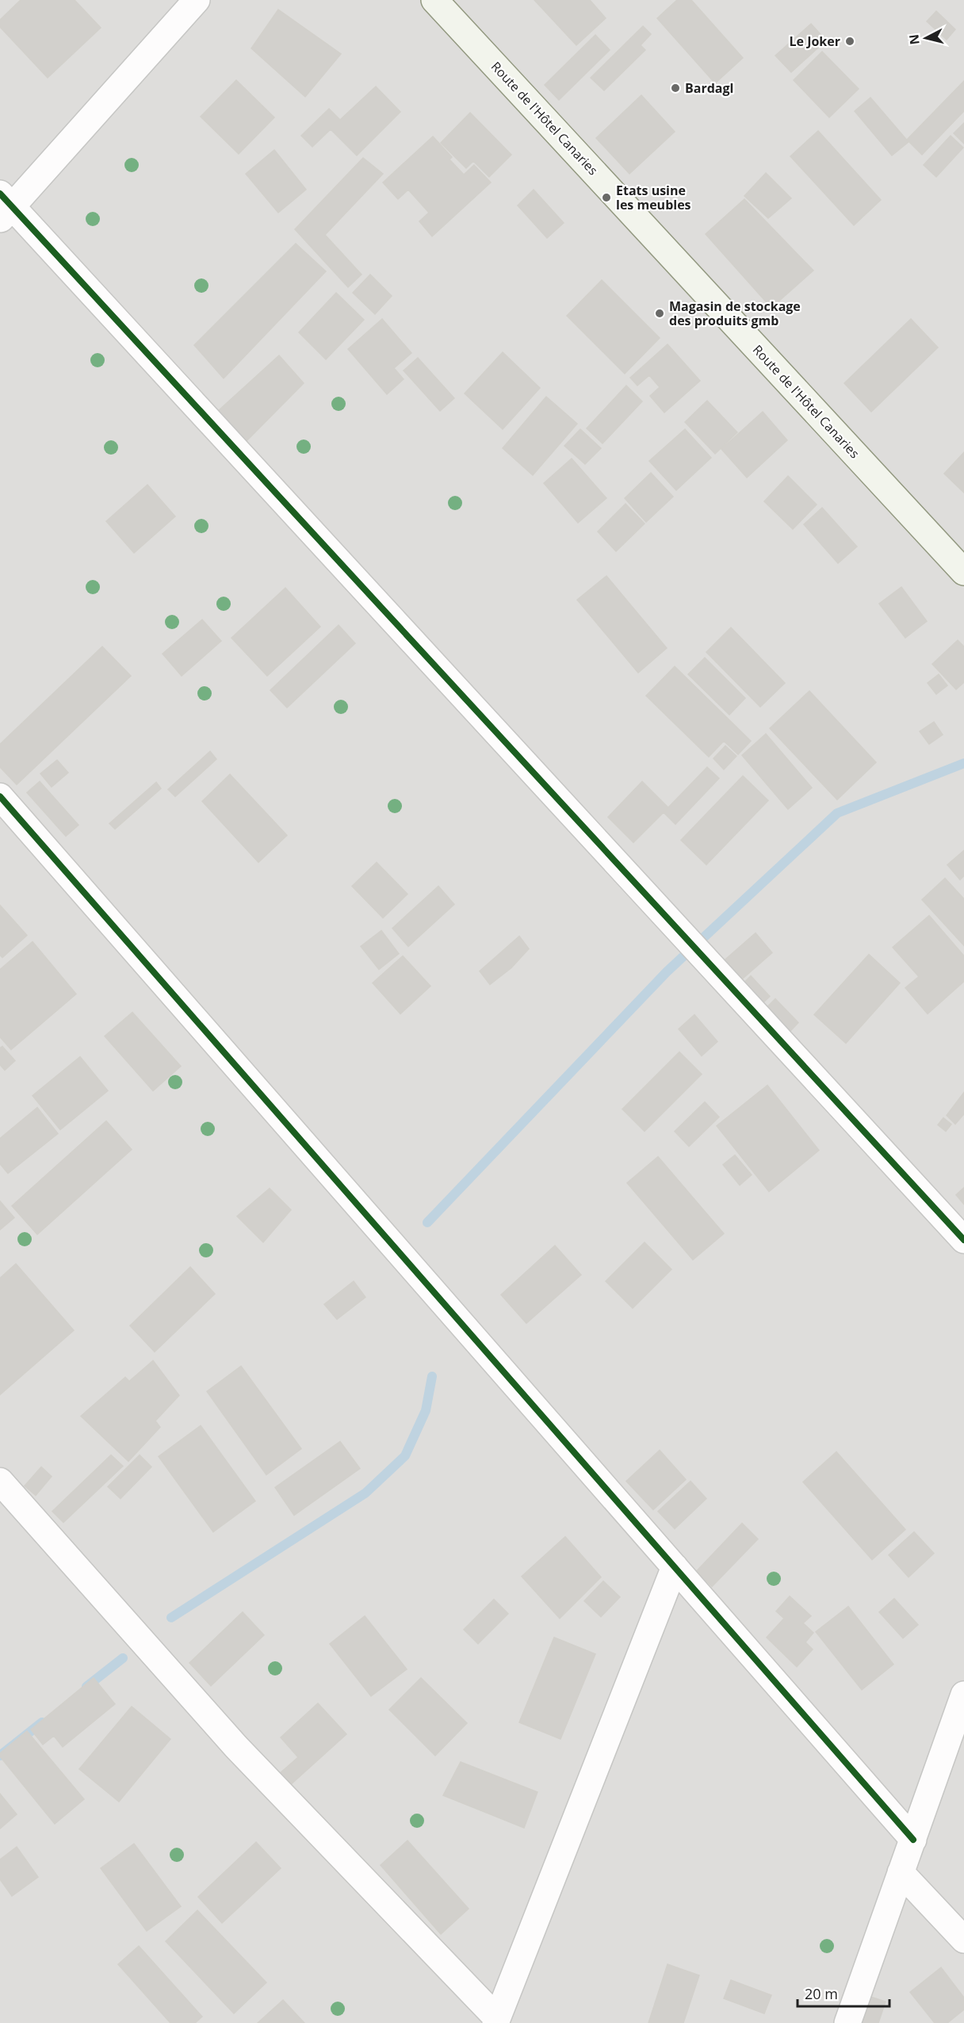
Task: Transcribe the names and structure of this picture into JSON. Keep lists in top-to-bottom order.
{
  "streets": {
    "street": ["Route de l'Hôtel Canaries"]
  },
  "places": [
    "Le Joker",
    "Bardagl",
    "Etats usine les meubles",
    "Magasin de stockage des produits gmb"
  ],
  "scale_bar": "20 m",
  "north": "left"
}
